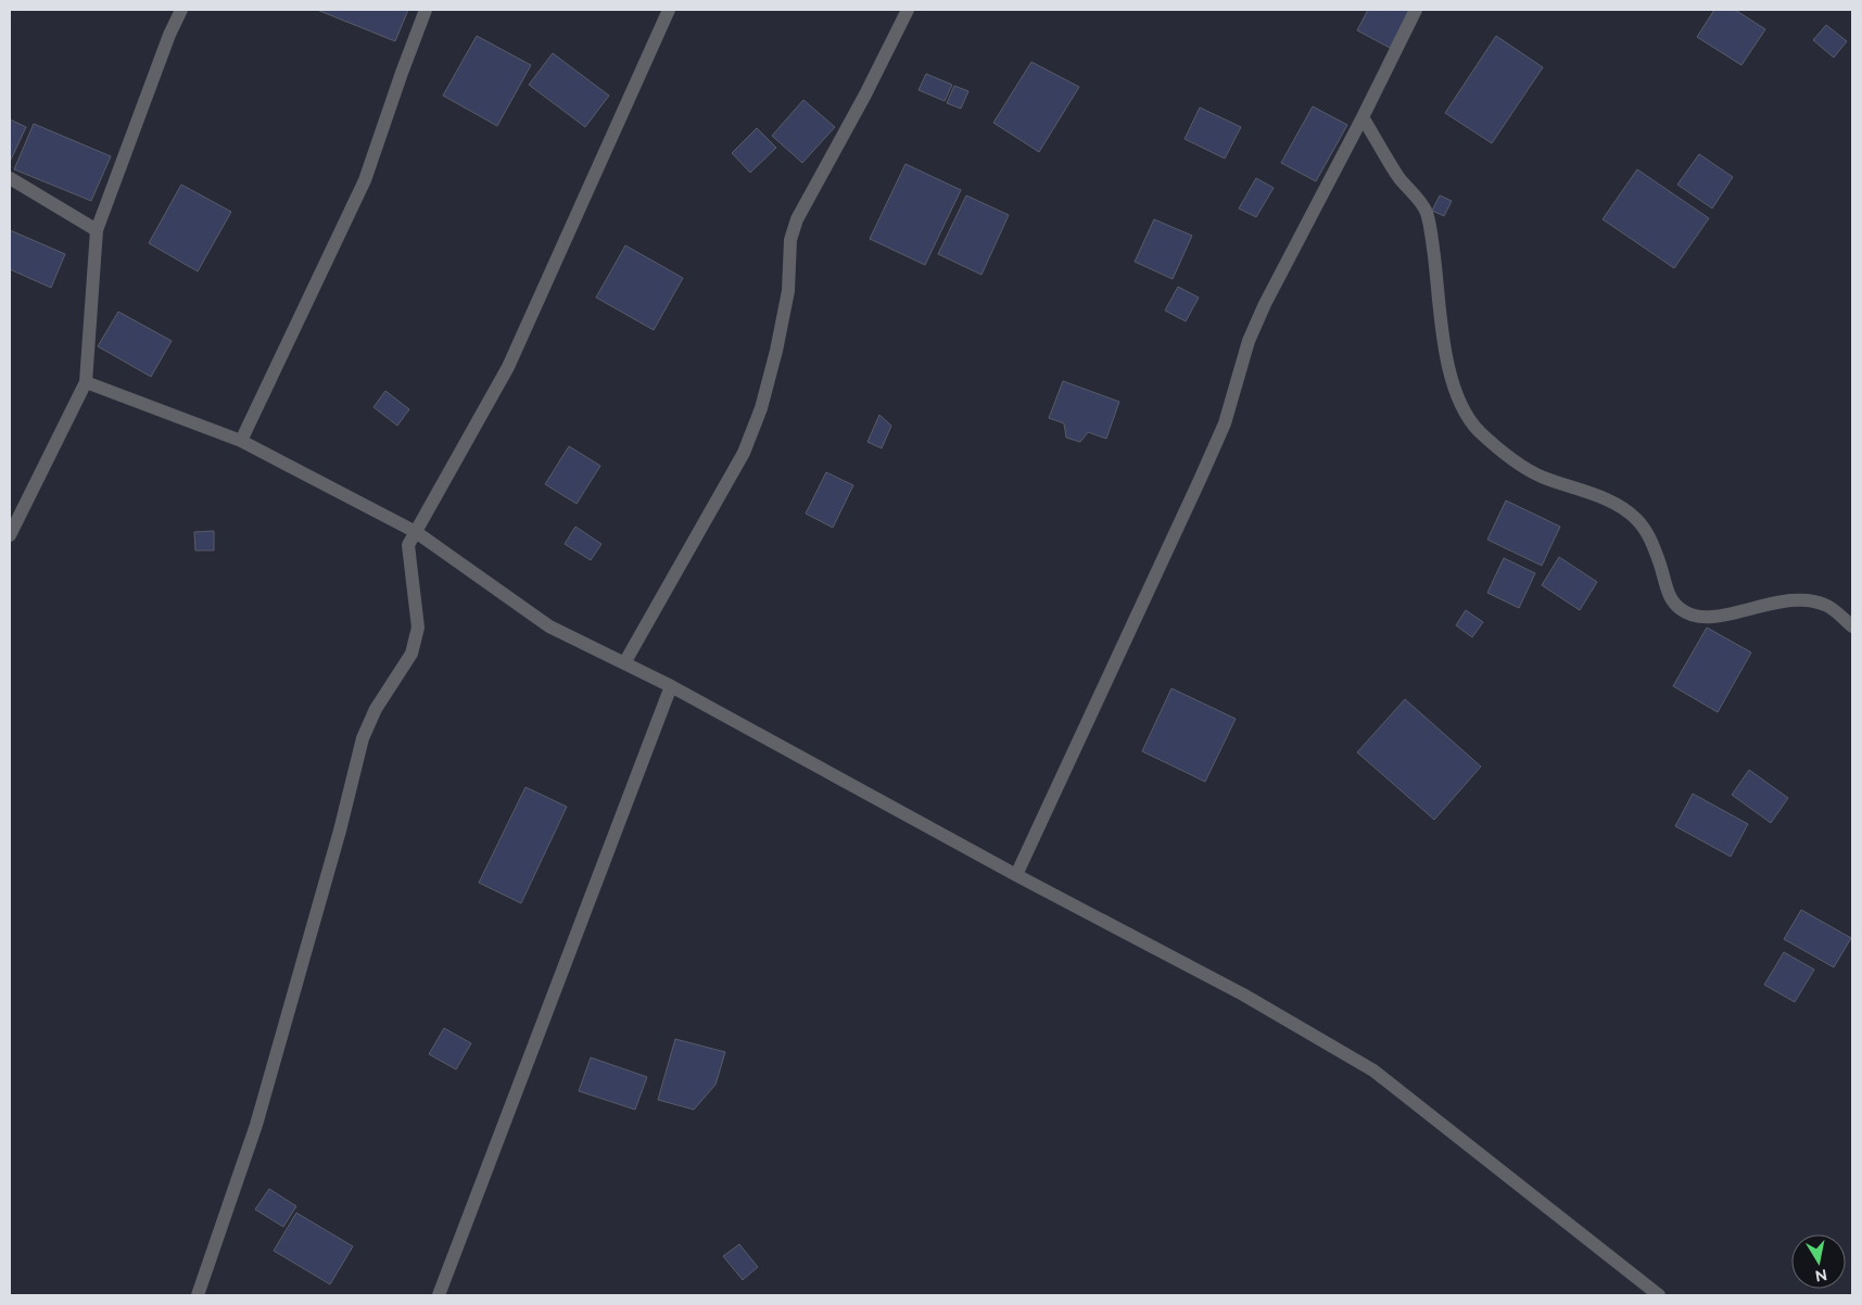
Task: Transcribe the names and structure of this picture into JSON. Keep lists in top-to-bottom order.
{
  "north": "bottom"
}
